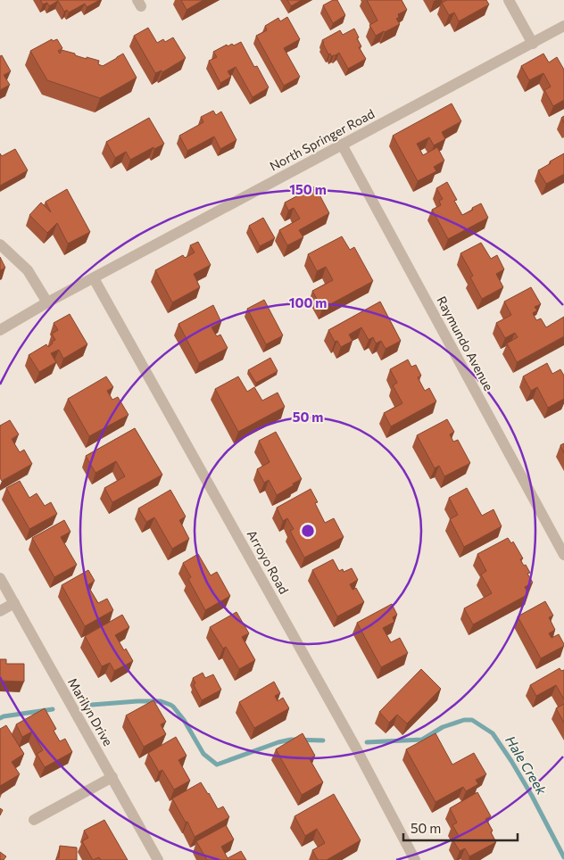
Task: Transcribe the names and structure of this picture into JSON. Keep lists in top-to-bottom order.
{
  "streets": {
    "street": [
      "North Springer Road",
      "Raymundo Avenue",
      "Arroyo Road",
      "Marilyn Drive"
    ]
  },
  "crossings": [
    ["North Springer Road", "Raymundo Avenue"],
    ["North Springer Road", "Arroyo Road"]
  ],
  "water": ["Hale Creek"],
  "scale_bar": "50 m",
  "rings": ["150 m", "100 m", "50 m"]
}
